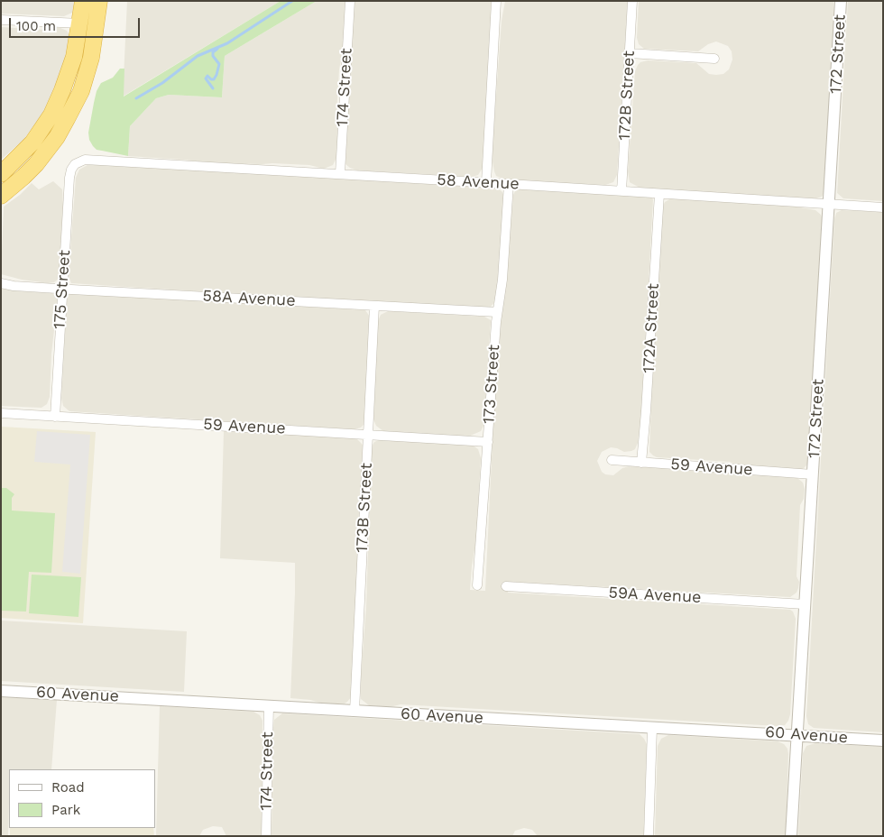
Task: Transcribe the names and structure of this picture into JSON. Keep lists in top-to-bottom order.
{
  "streets": {
    "street": [
      "172 Street",
      "174 Street",
      "172B Street",
      "58 Avenue",
      "175 Street",
      "58A Avenue",
      "172A Street",
      "173 Street",
      "59 Avenue",
      "173B Street",
      "59A Avenue",
      "60 Avenue"
    ]
  },
  "crossings": [
    ["172 Street", "58 Avenue"],
    ["172 Street", "59 Avenue"],
    ["172 Street", "59A Avenue"],
    ["172 Street", "60 Avenue"],
    ["174 Street", "58 Avenue"],
    ["174 Street", "60 Avenue"],
    ["172B Street", "58 Avenue"],
    ["58 Avenue", "175 Street"],
    ["58 Avenue", "172A Street"],
    ["58 Avenue", "173 Street"],
    ["175 Street", "58A Avenue"],
    ["175 Street", "59 Avenue"],
    ["58A Avenue", "173 Street"],
    ["58A Avenue", "173B Street"],
    ["172A Street", "59 Avenue"],
    ["173 Street", "59 Avenue"],
    ["59 Avenue", "173B Street"],
    ["173B Street", "60 Avenue"]
  ],
  "legend": ["Road", "Park"],
  "scale_bar": "100 m"
}
